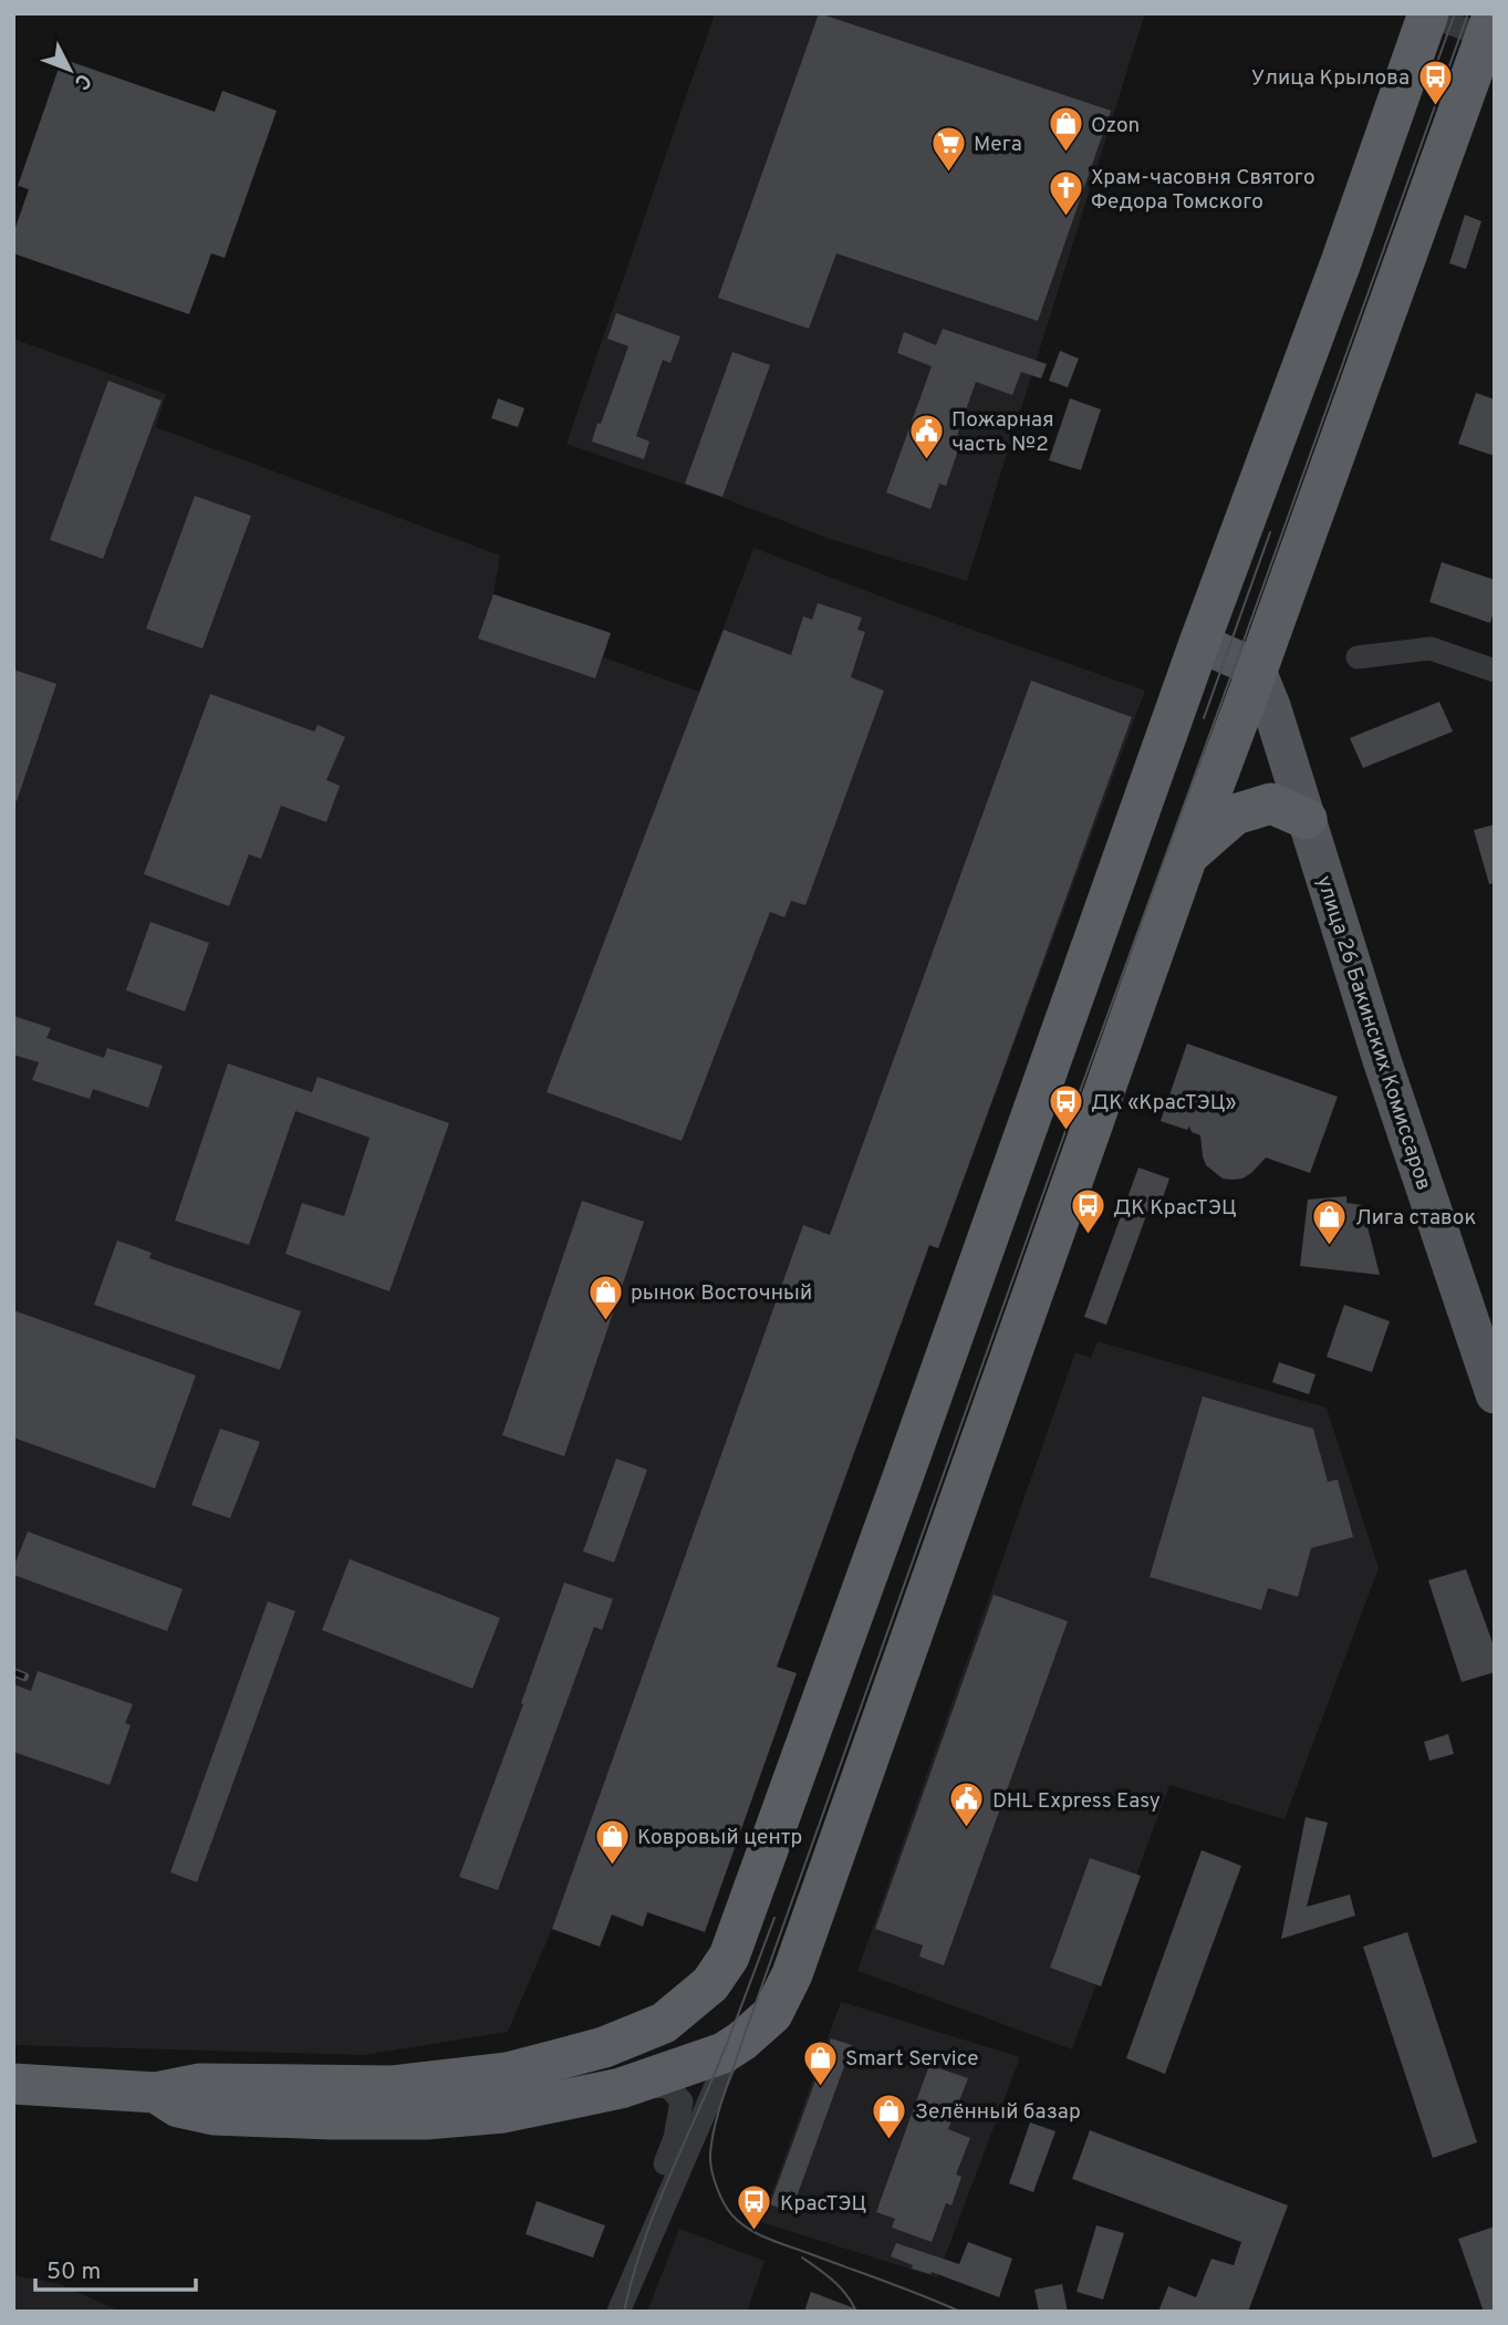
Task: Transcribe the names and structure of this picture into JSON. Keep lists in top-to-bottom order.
{
  "streets": {
    "main road": ["улица 26 Бакинских Комиссаров"]
  },
  "places": {
    "bus stop": [
      "Улица Крылова",
      "ДК «КрасТЭЦ»",
      "ДК КрасТЭЦ",
      "КрасТЭЦ"
    ],
    "shop": [
      "Ozon",
      "Лига ставок",
      "рынок Восточный",
      "Ковровый центр",
      "Smart Service",
      "Зелённый базар"
    ],
    "supermarket": ["Мега"],
    "church": ["Храм-часовня Святого Федора Томского"],
    "public building": ["Пожарная часть №2", "DHL Express Easy"]
  },
  "scale_bar": "50 m",
  "north": "bottom right"
}
